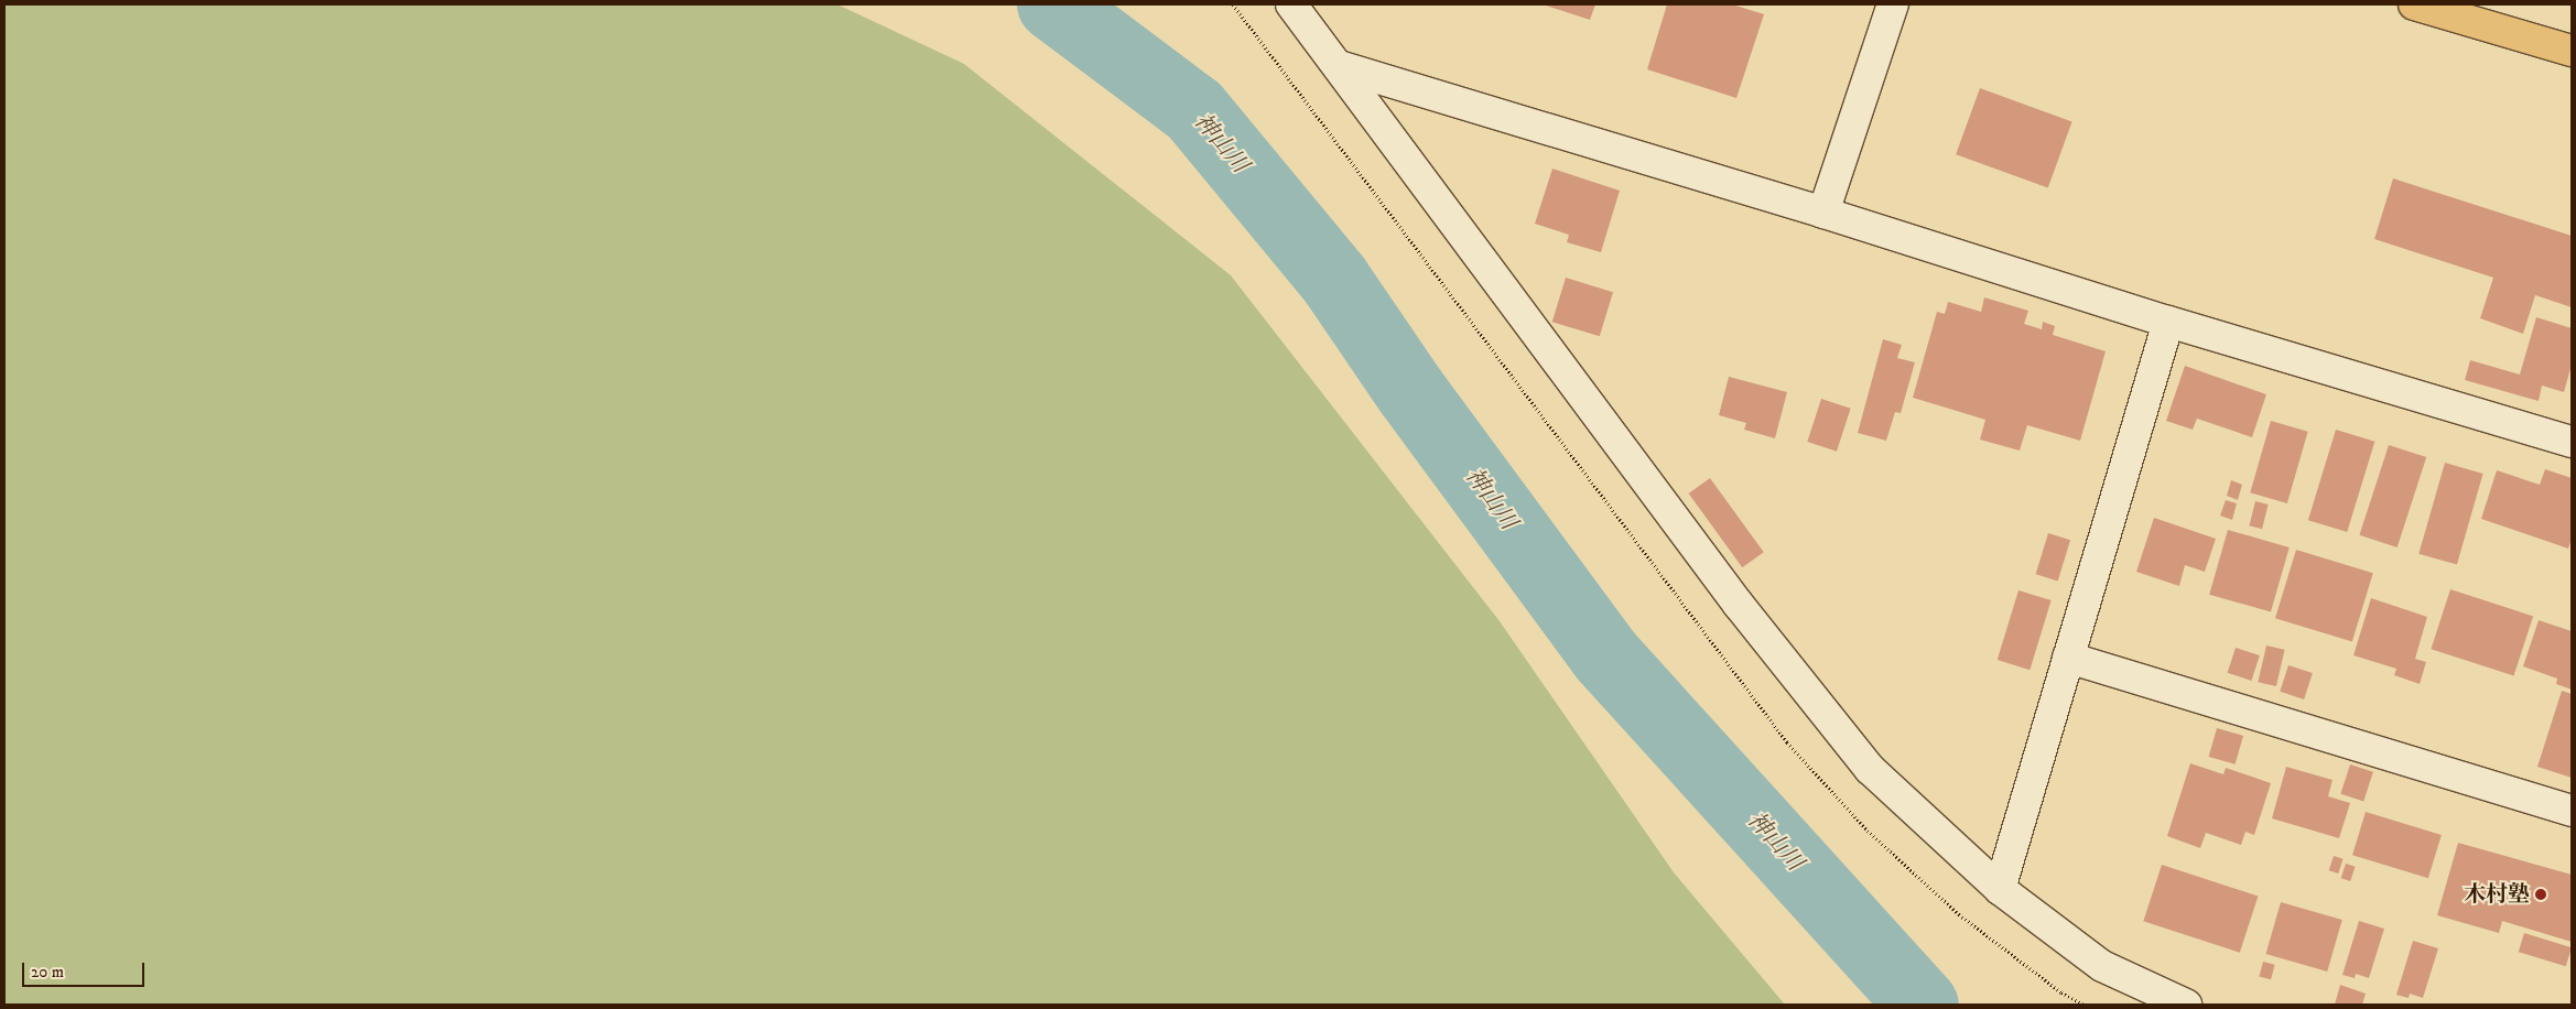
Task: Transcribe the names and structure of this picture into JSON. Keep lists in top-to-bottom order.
{
  "water": ["神山川"],
  "places": ["木村塾"],
  "scale_bar": "20 m"
}
